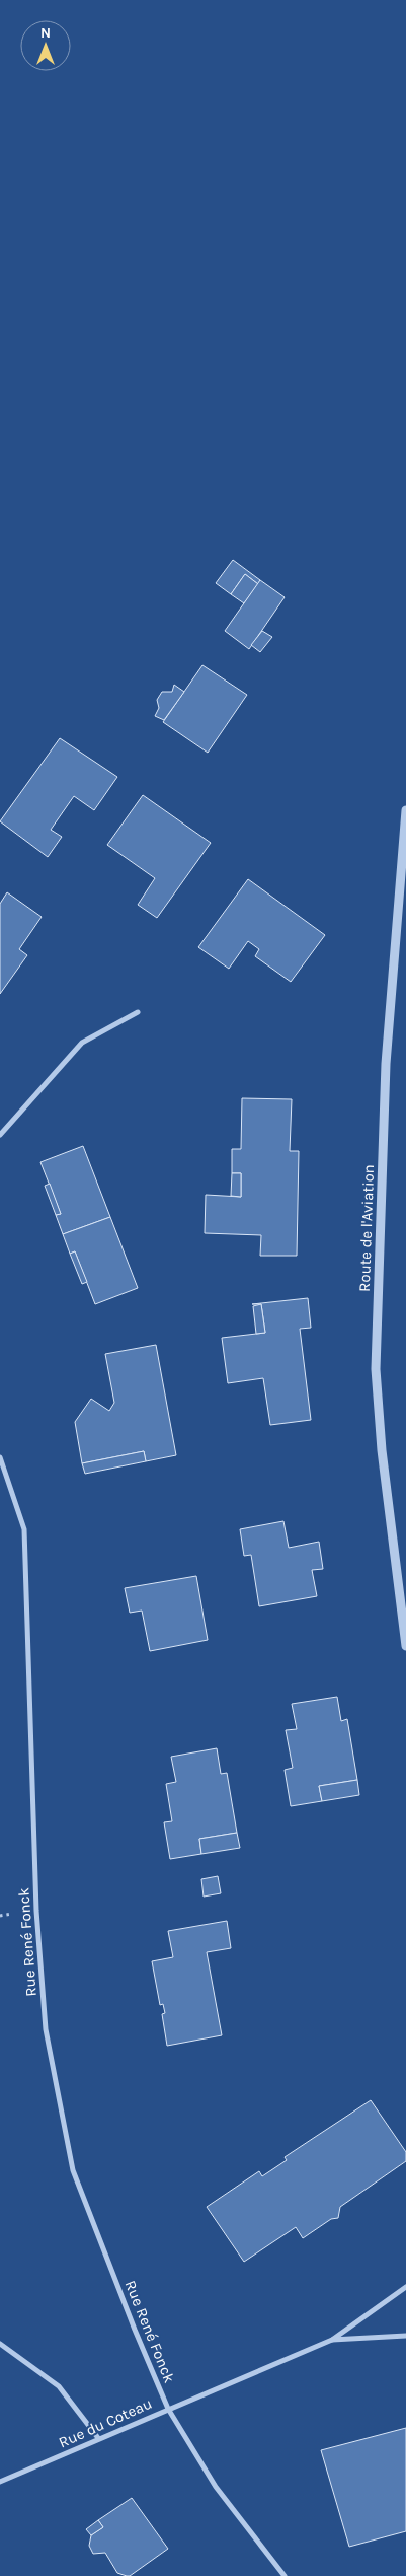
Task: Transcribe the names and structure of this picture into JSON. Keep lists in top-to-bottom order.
{
  "streets": {
    "street": ["Route de l'Aviation", "Rue René Fonck", "Rue du Coteau"]
  },
  "crossings": [
    ["Rue René Fonck", "Rue du Coteau"]
  ],
  "north": "top"
}
